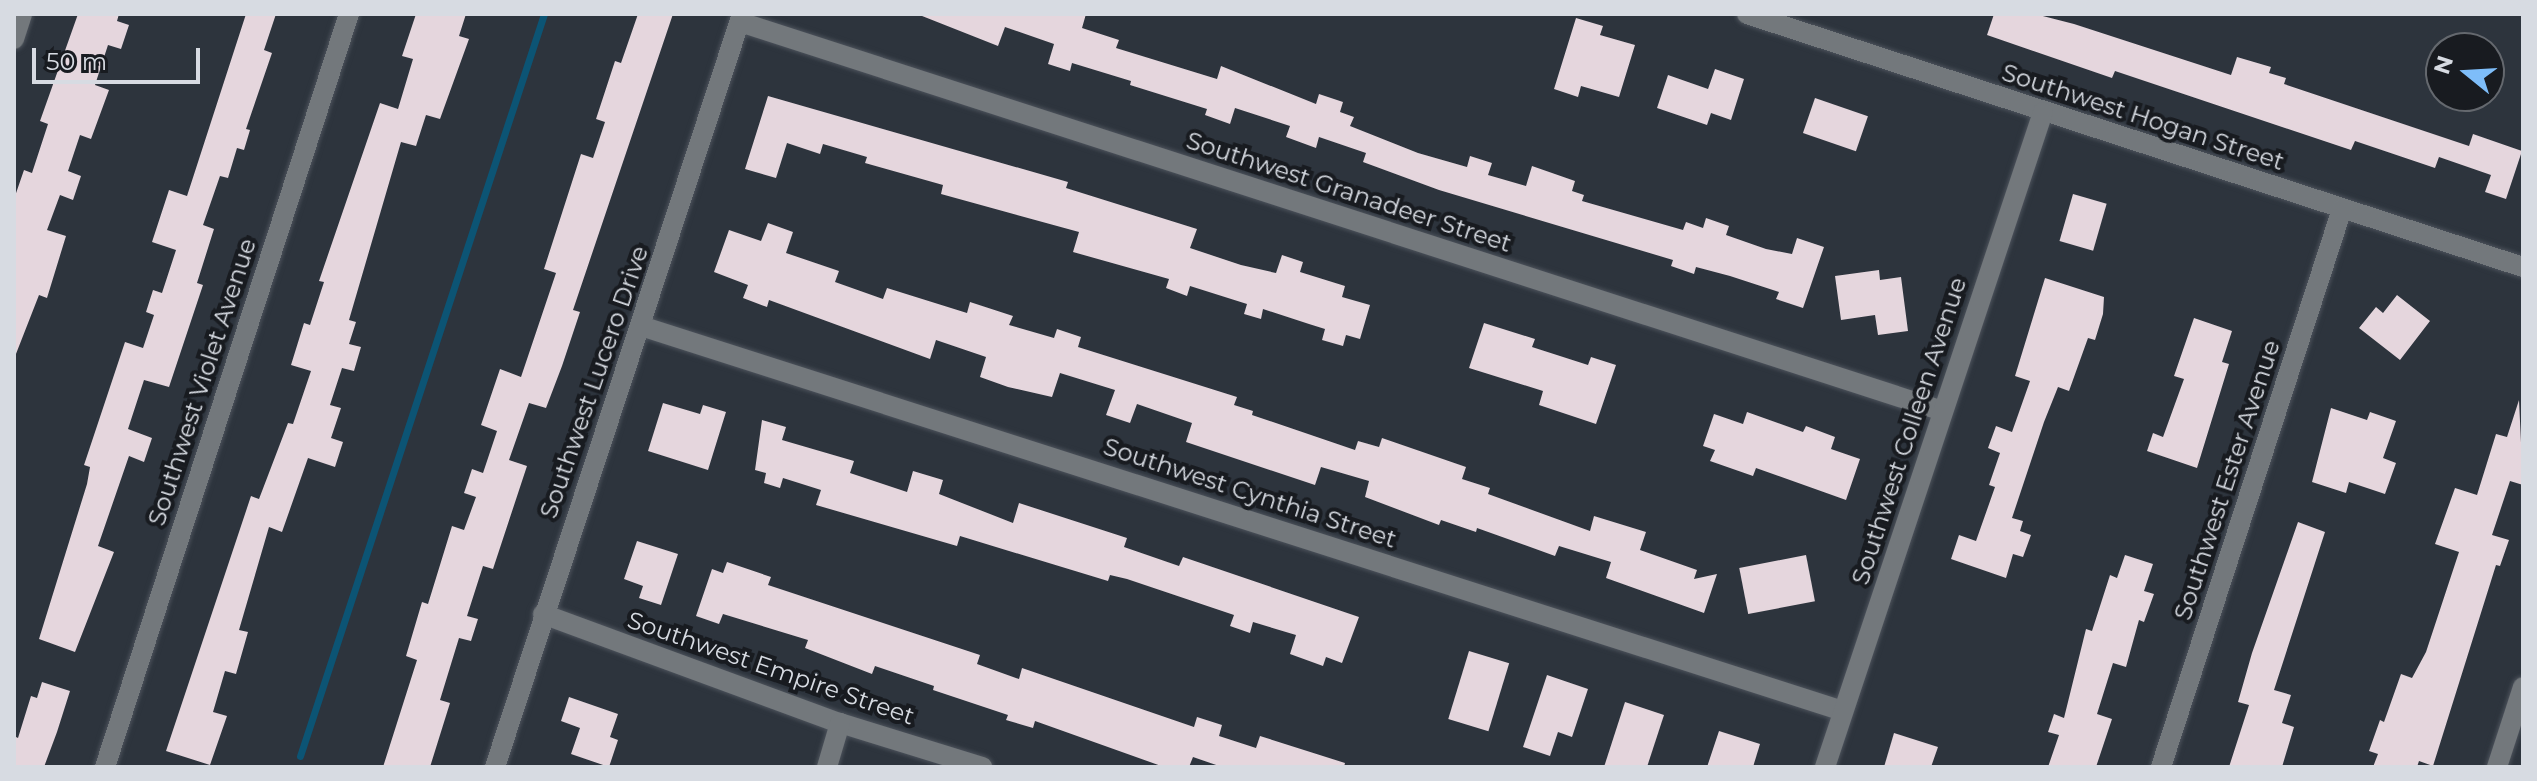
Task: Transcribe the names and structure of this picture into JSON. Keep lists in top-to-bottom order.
{
  "streets": {
    "street": [
      "Southwest Hogan Street",
      "Southwest Granadeer Street",
      "Southwest Violet Avenue",
      "Southwest Lucero Drive",
      "Southwest Colleen Avenue",
      "Southwest Ester Avenue",
      "Southwest Cynthia Street",
      "Southwest Empire Street"
    ]
  },
  "crossings": [
    ["Southwest Hogan Street", "Southwest Colleen Avenue"],
    ["Southwest Hogan Street", "Southwest Ester Avenue"],
    ["Southwest Granadeer Street", "Southwest Lucero Drive"],
    ["Southwest Granadeer Street", "Southwest Colleen Avenue"],
    ["Southwest Lucero Drive", "Southwest Cynthia Street"],
    ["Southwest Lucero Drive", "Southwest Empire Street"],
    ["Southwest Colleen Avenue", "Southwest Cynthia Street"]
  ],
  "scale_bar": "50 m",
  "north": "left"
}
